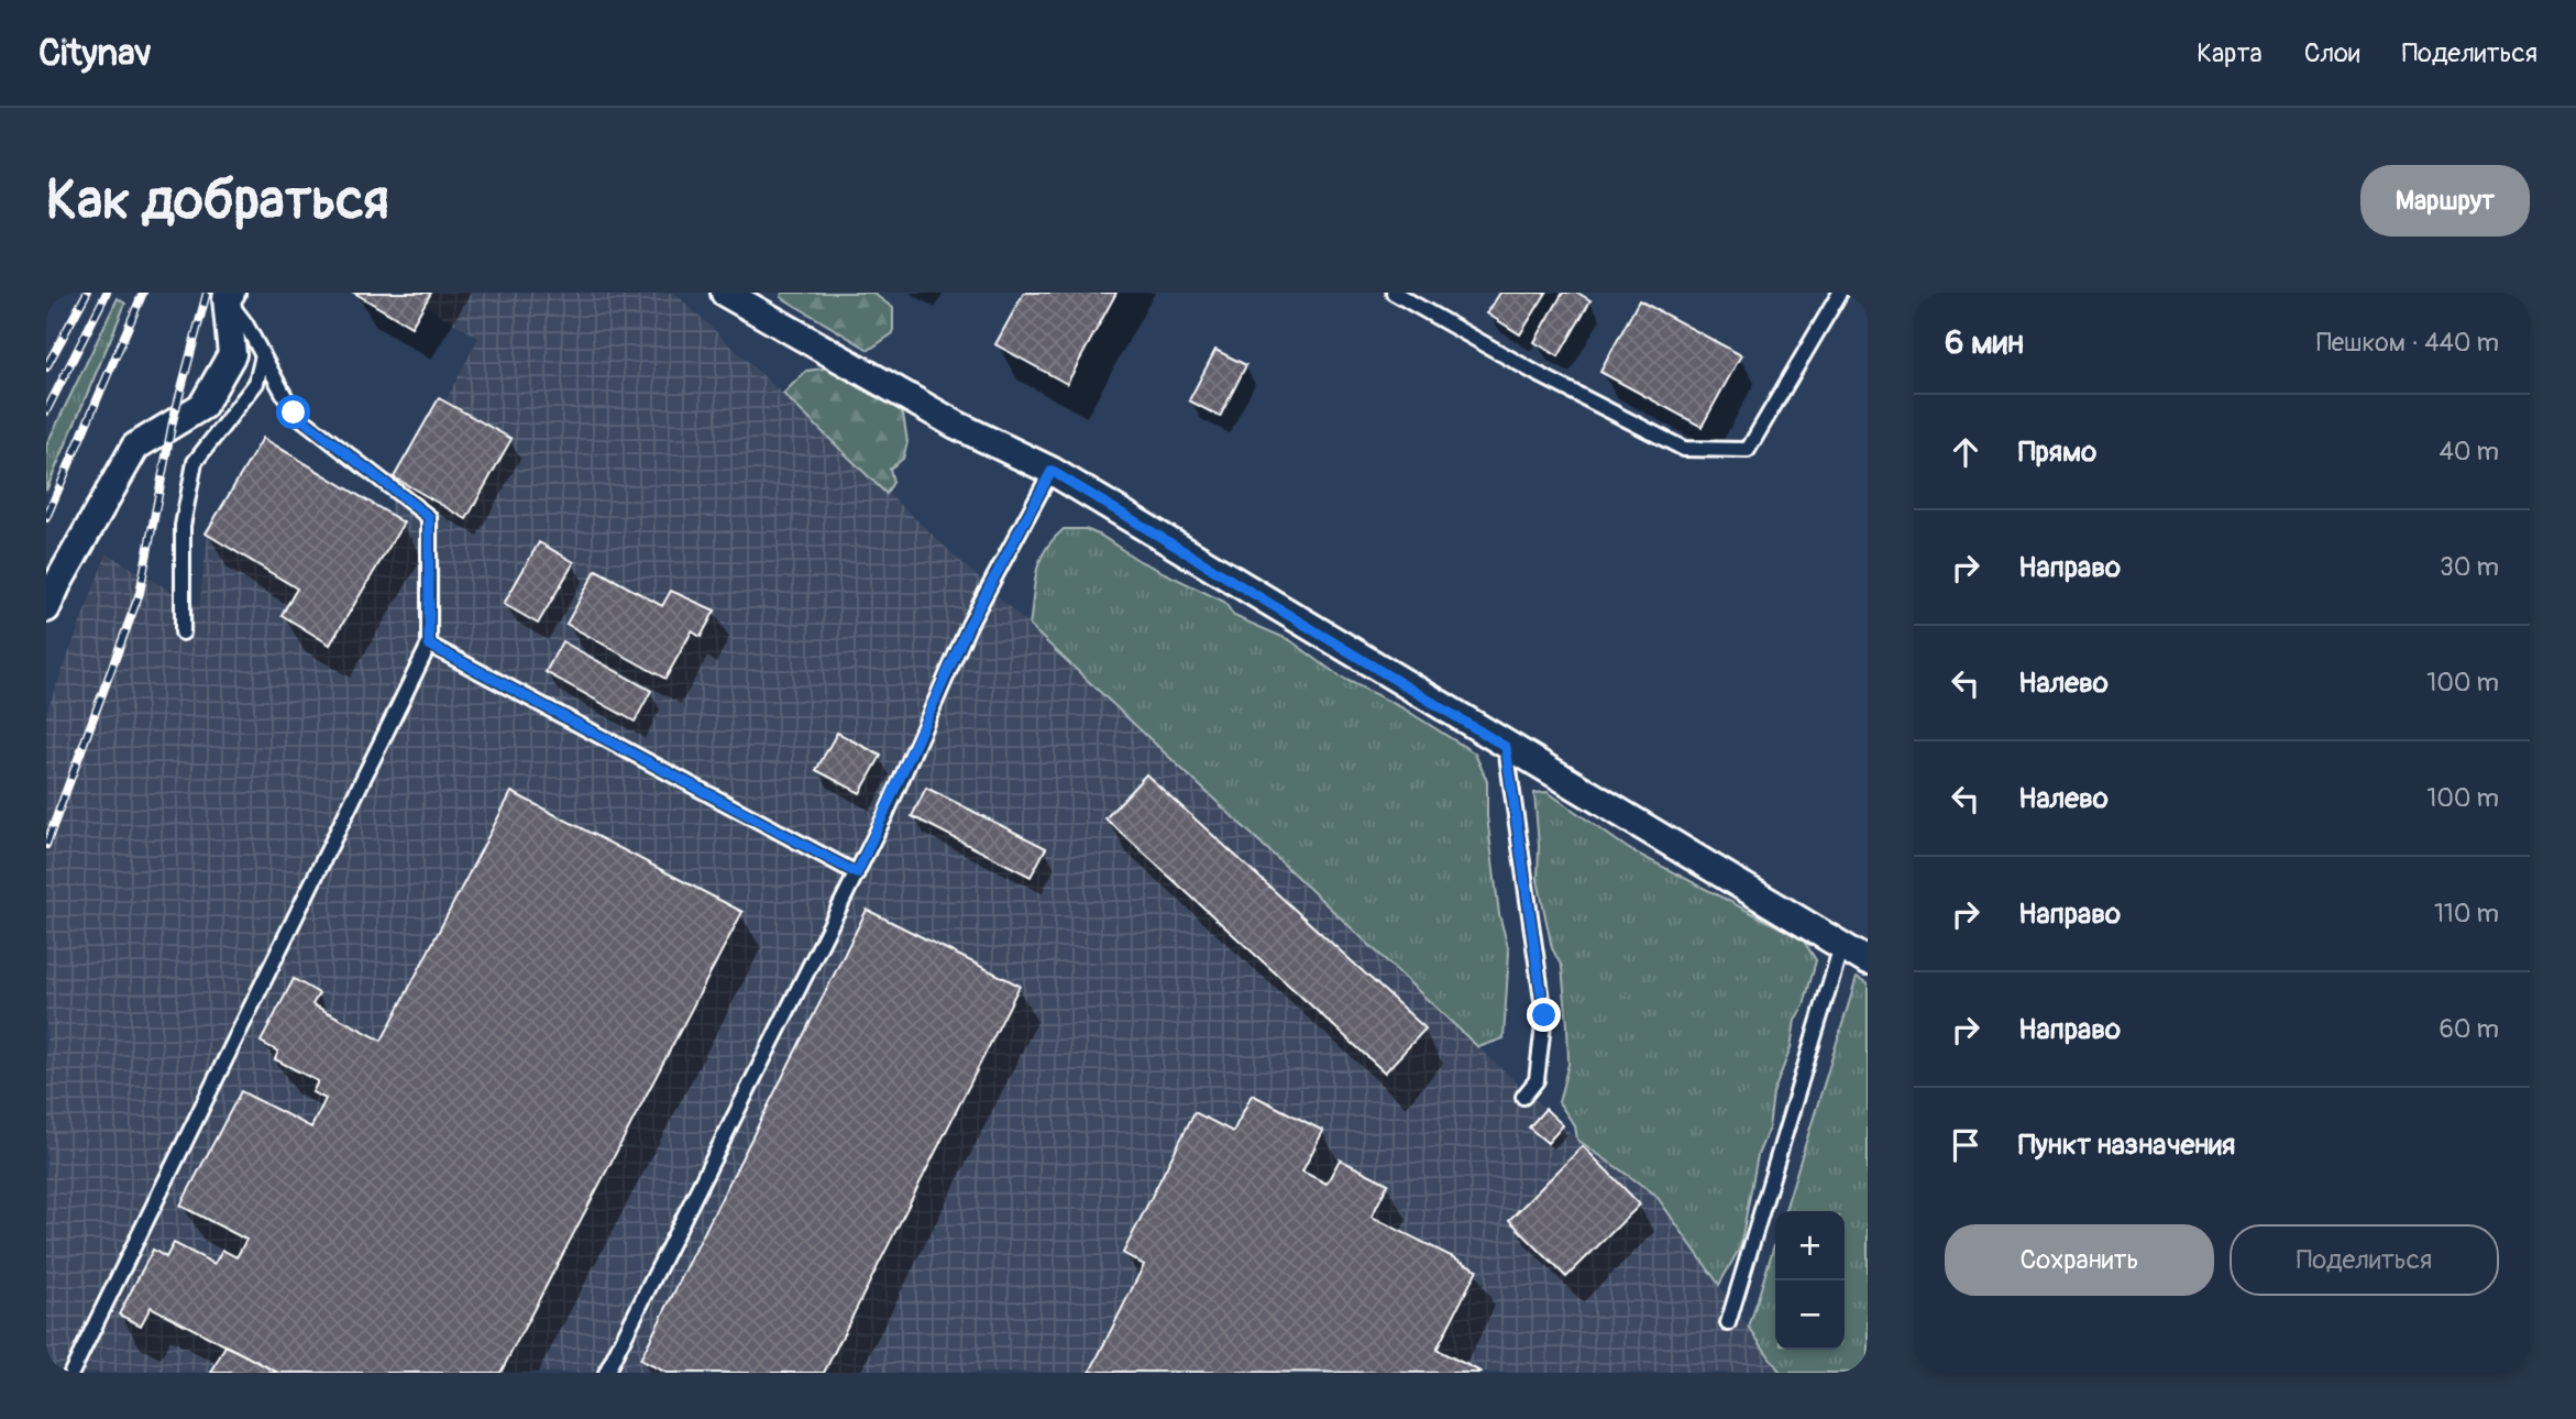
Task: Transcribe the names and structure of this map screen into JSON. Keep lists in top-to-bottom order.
{
  "page": {
    "header": "Citynav",
    "nav": ["Карта", "Слои", "Поделиться"],
    "buttons": [
      "Маршрут",
      ["Сохранить", "Поделиться"]
    ],
    "title": "Как добраться",
    "heading": ["6 мин", "Пешком · 440 m"],
    "list": [
      ["Прямо", "40 m"],
      ["Направо", "30 m"],
      ["Налево", "100 m"],
      ["Налево", "100 m"],
      ["Направо", "110 m"],
      ["Направо", "60 m"],
      "Пункт назначения"
    ],
    "map_buttons": ["+", "−"]
  }
}
